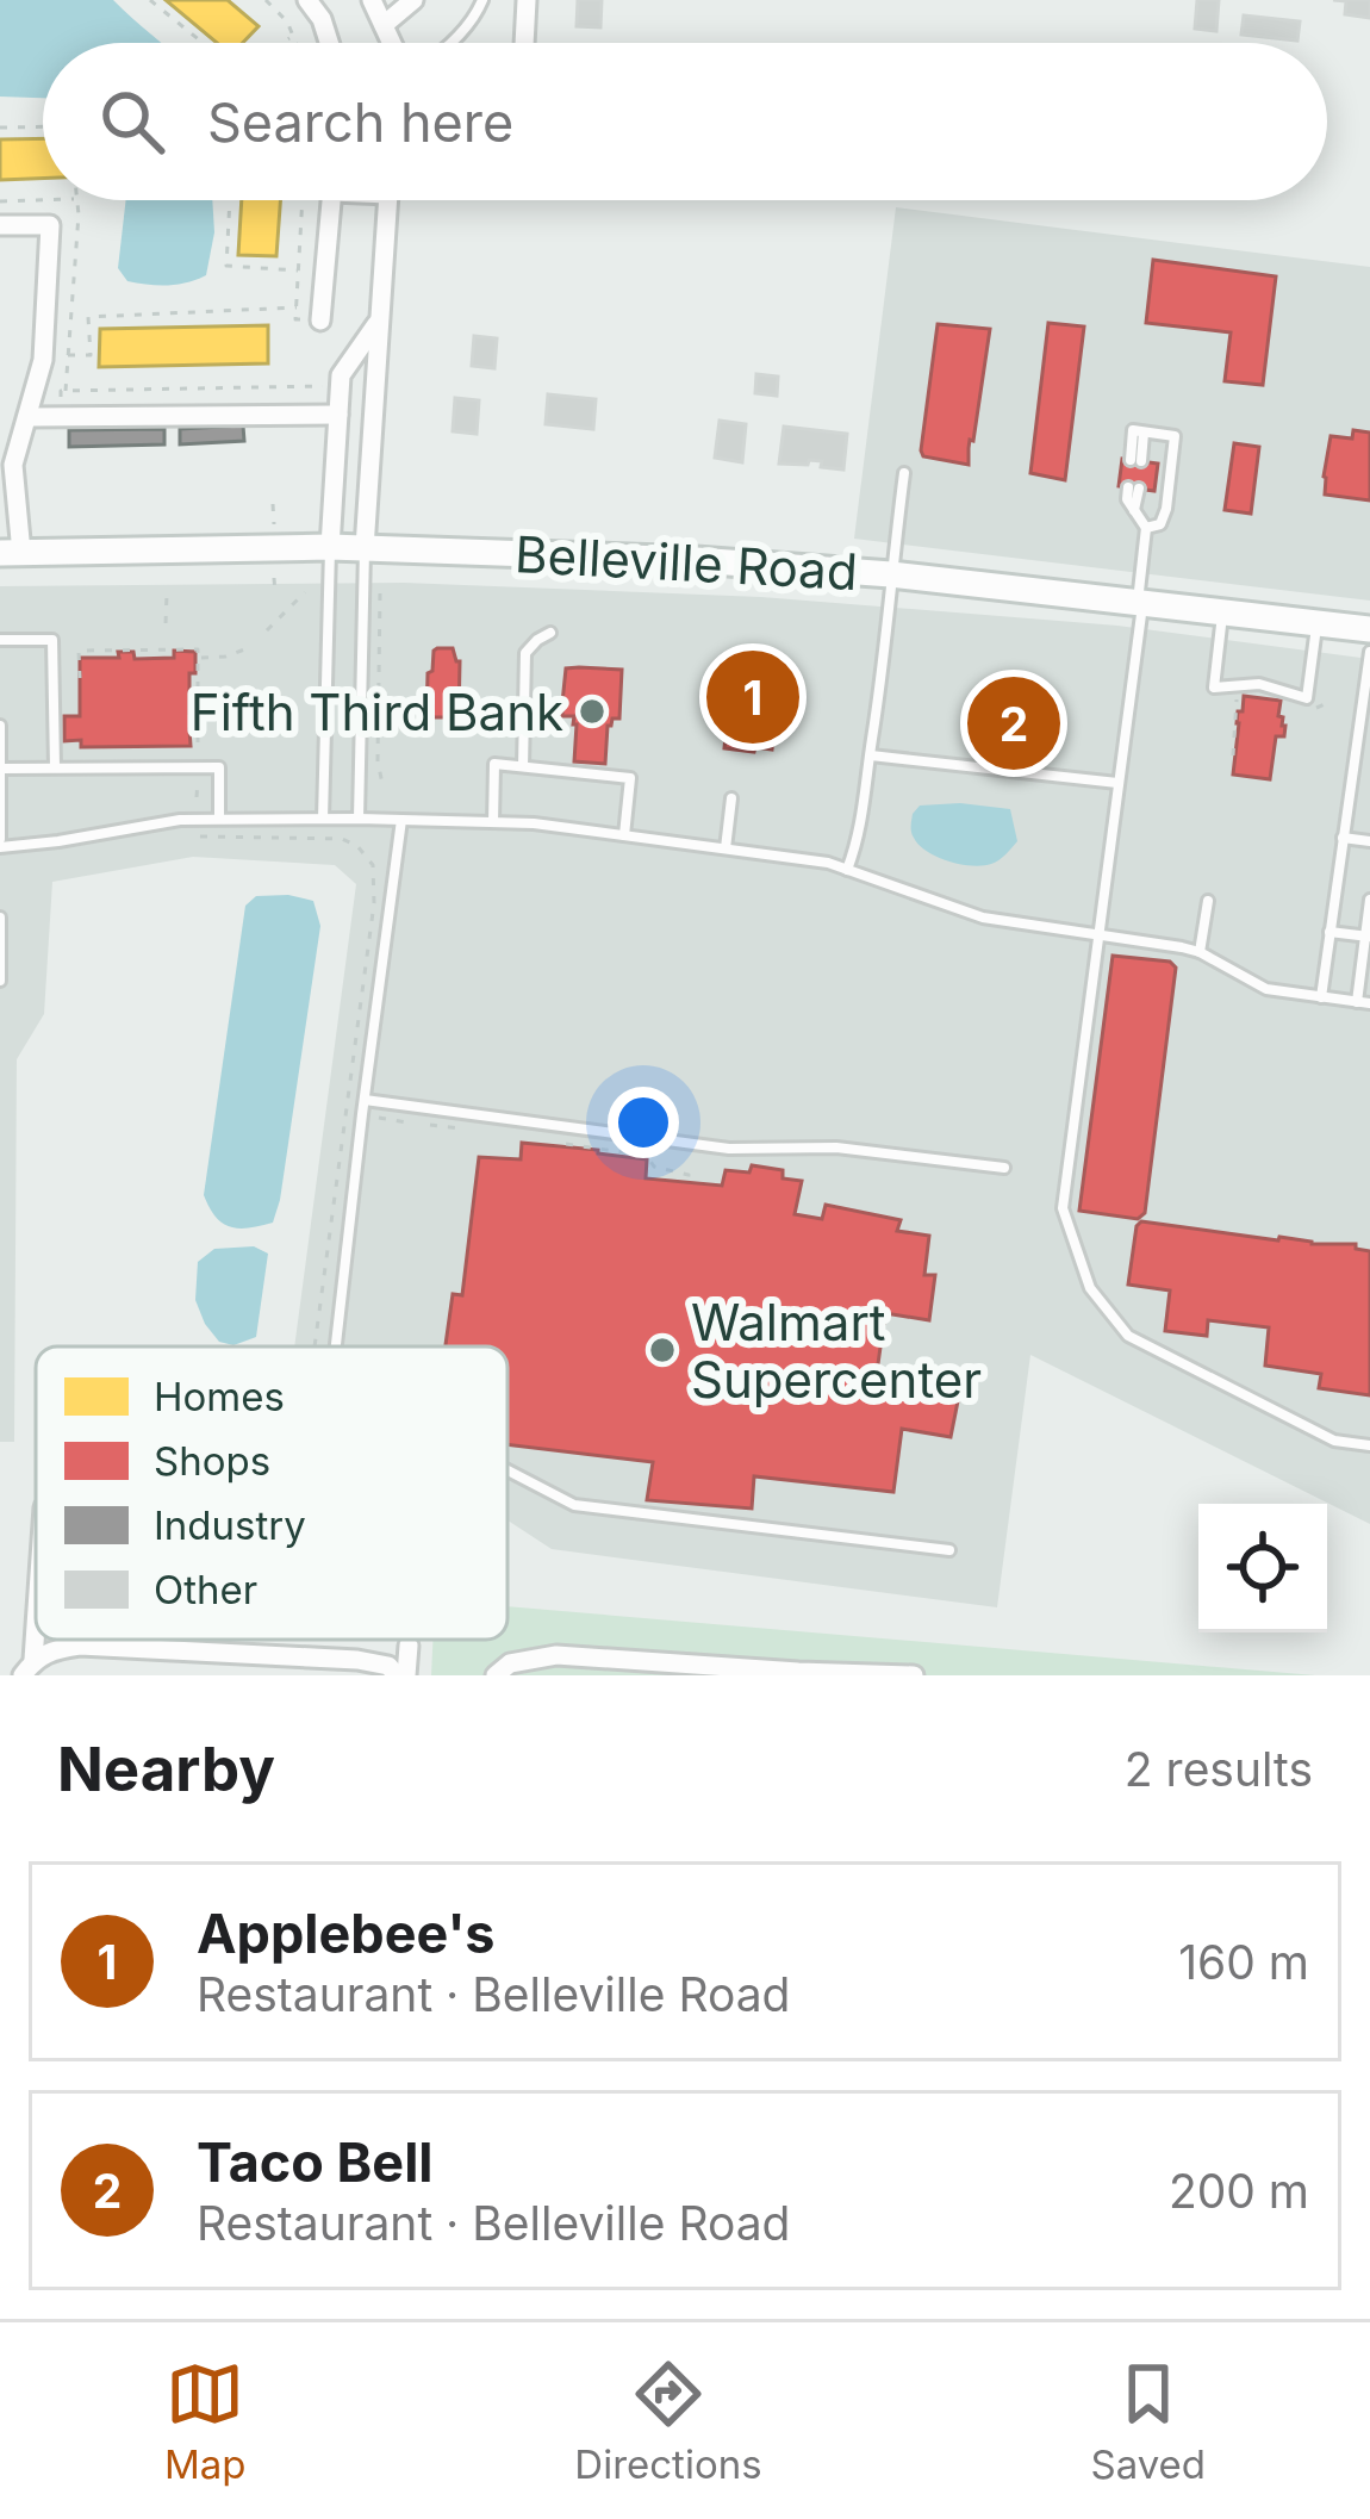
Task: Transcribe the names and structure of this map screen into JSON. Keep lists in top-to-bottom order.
{
  "streets": {
    "main road": ["Belleville Road"]
  },
  "places": ["Fifth Third Bank", "Walmart Supercenter"],
  "legend": [
    "Homes",
    "Shops",
    "Industry",
    "Other"
  ],
  "page": {
    "search": "Search here",
    "pins": ["1", "2"],
    "heading": ["Nearby", "2 results"],
    "list": [
      {
        "mark": "1",
        "name": "Applebee's",
        "note": "Restaurant · Belleville Road",
        "value": "160 m"
      },
      {
        "mark": "2",
        "name": "Taco Bell",
        "note": "Restaurant · Belleville Road",
        "value": "200 m"
      }
    ],
    "nav": ["Map", "Directions", "Saved"]
  }
}
